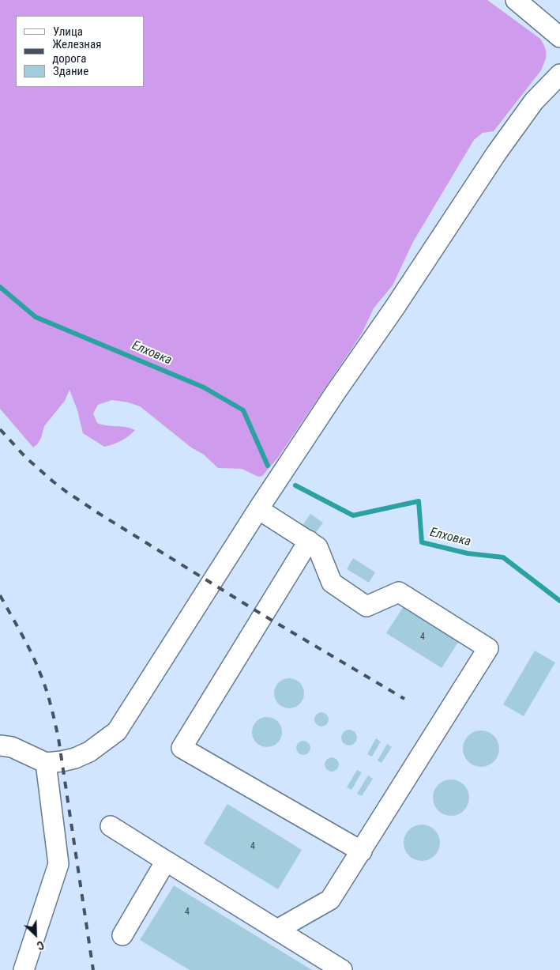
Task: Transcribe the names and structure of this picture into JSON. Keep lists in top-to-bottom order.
{
  "water": ["Елховка"],
  "house_numbers": ["4", "4", "4"],
  "legend": ["Улица", "Железная дорога", "Здание"],
  "north": "bottom right"
}
